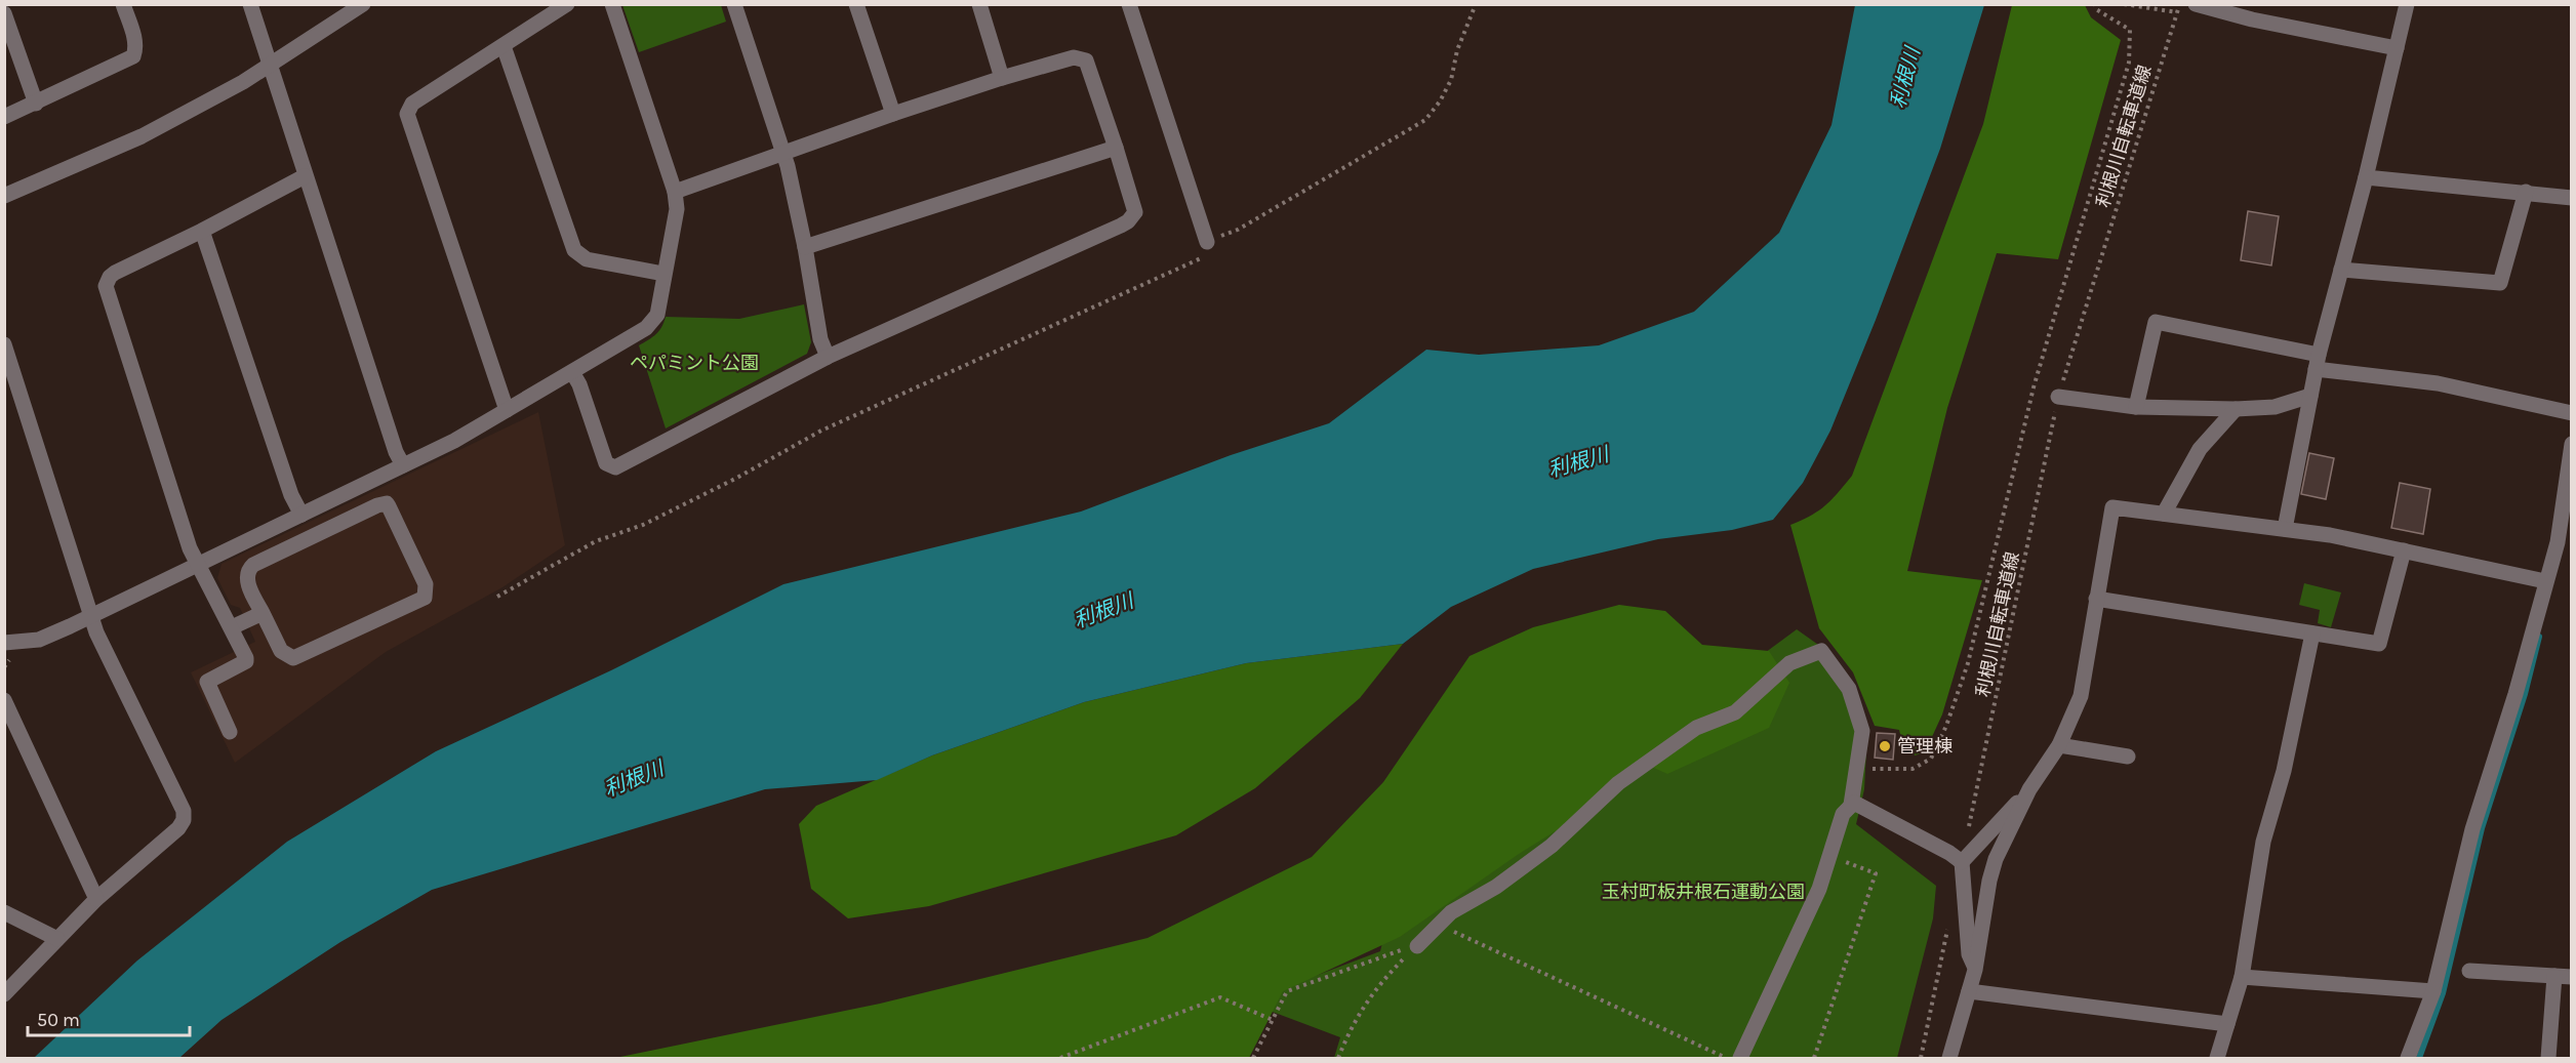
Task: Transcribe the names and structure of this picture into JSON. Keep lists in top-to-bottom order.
{
  "streets": {
    "path": ["利根川自転車道線"]
  },
  "water": ["利根川"],
  "parks": ["ペパミント公園", "玉村町板井根石運動公園"],
  "places": ["管理棟"],
  "scale_bar": "50 m"
}
